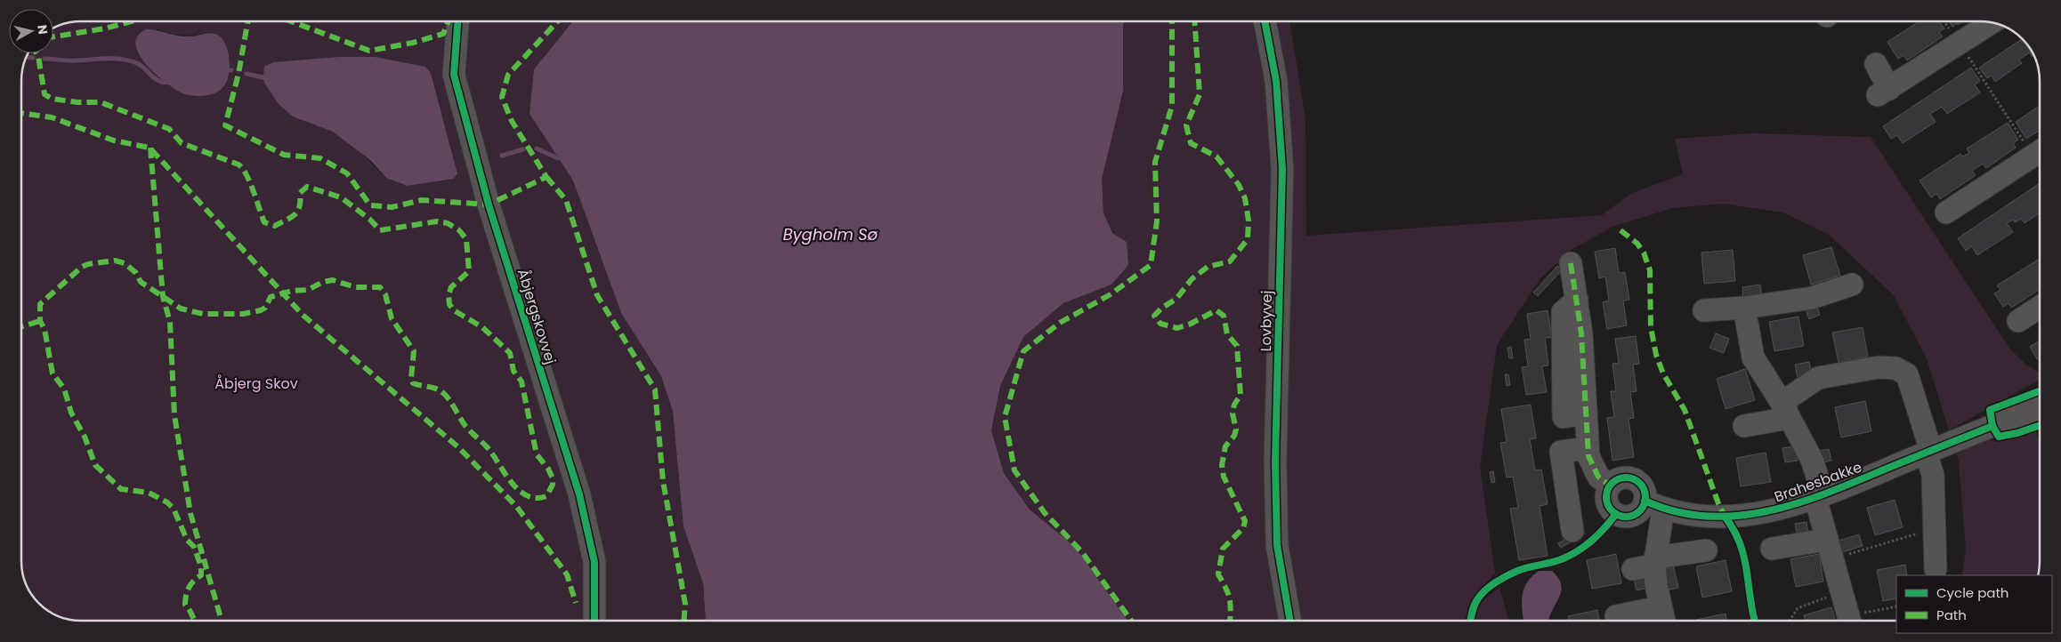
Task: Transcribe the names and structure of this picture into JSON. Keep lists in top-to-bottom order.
{
  "streets": {
    "street": ["Åbjergskovvej", "Lovbyvej", "Brahesbakke"]
  },
  "water": ["Bygholm Sø"],
  "parks": ["Åbjerg Skov"],
  "legend": ["Cycle path", "Path"],
  "north": "right"
}
